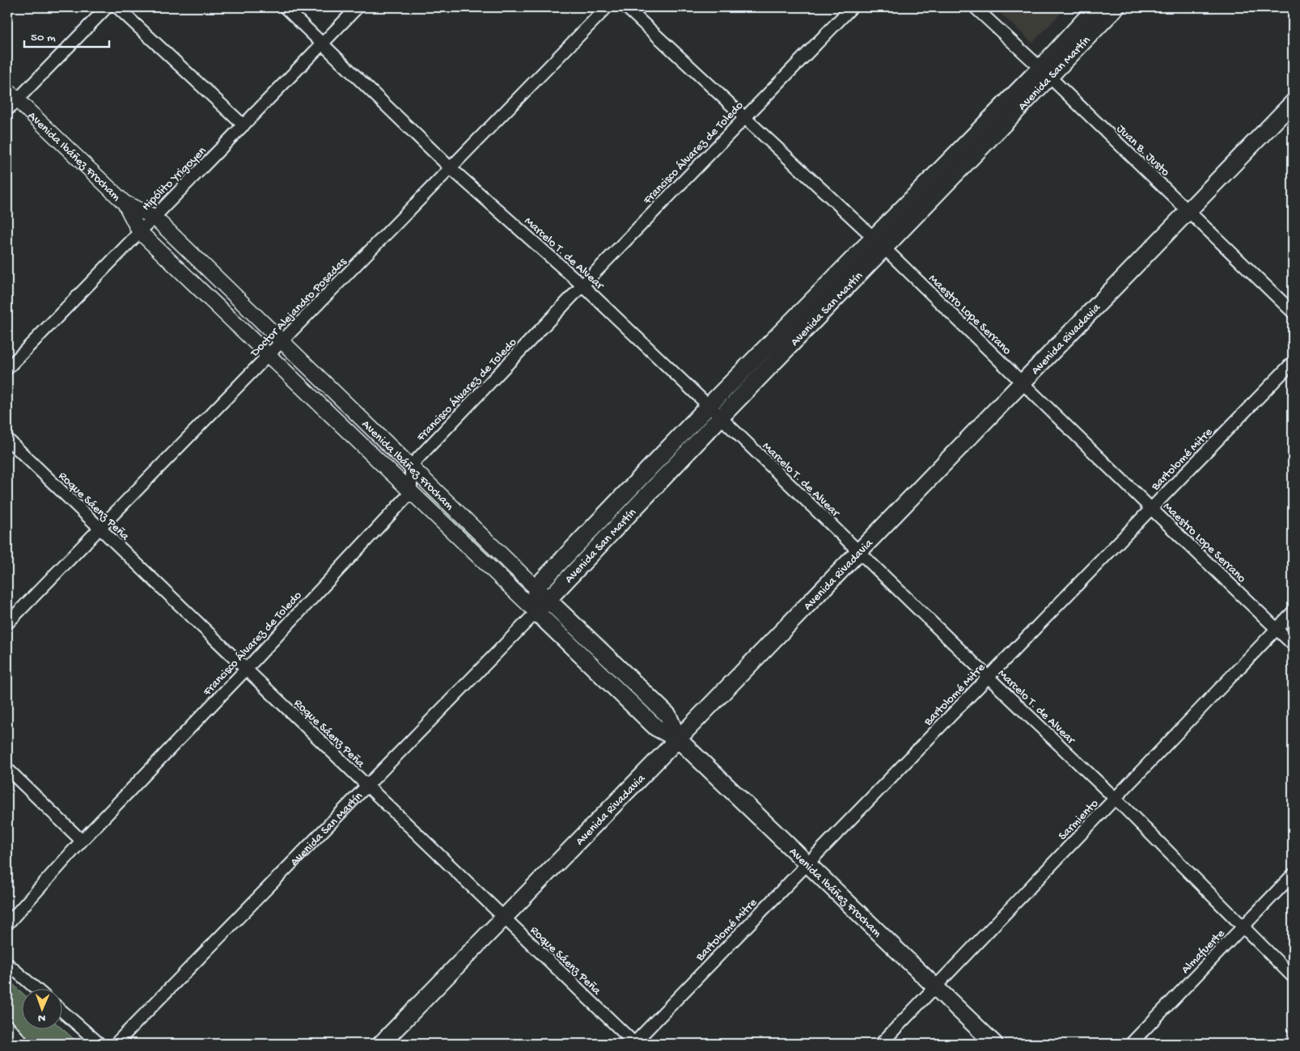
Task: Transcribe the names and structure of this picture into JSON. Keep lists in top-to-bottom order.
{
  "streets": {
    "main road": ["Avenida San Martín", "Avenida Ibáñez Frocham", "Avenida Rivadavia"],
    "street": [
      "Juan B. Justo",
      "Francisco Álvarez de Toledo",
      "Hipólito Yrigoyen",
      "Marcelo T. de Alvear",
      "Doctor Alejandro Posadas",
      "Maestro Lope Serrano",
      "Bartolomé Mitre",
      "Roque Sáenz Peña",
      "Sarmiento",
      "Almafuerte"
    ]
  },
  "crossings": [
    ["Avenida San Martín", "Juan B. Justo"],
    ["Avenida San Martín", "Avenida Ibáñez Frocham"],
    ["Avenida San Martín", "Marcelo T. de Alvear"],
    ["Avenida San Martín", "Maestro Lope Serrano"],
    ["Avenida San Martín", "Roque Sáenz Peña"],
    ["Juan B. Justo", "Avenida Rivadavia"],
    ["Francisco Álvarez de Toledo", "Avenida Ibáñez Frocham"],
    ["Francisco Álvarez de Toledo", "Marcelo T. de Alvear"],
    ["Francisco Álvarez de Toledo", "Maestro Lope Serrano"],
    ["Francisco Álvarez de Toledo", "Roque Sáenz Peña"],
    ["Avenida Ibáñez Frocham", "Hipólito Yrigoyen"],
    ["Avenida Ibáñez Frocham", "Doctor Alejandro Posadas"],
    ["Avenida Ibáñez Frocham", "Avenida Rivadavia"],
    ["Avenida Ibáñez Frocham", "Bartolomé Mitre"],
    ["Avenida Ibáñez Frocham", "Sarmiento"],
    ["Hipólito Yrigoyen", "Marcelo T. de Alvear"],
    ["Marcelo T. de Alvear", "Doctor Alejandro Posadas"],
    ["Marcelo T. de Alvear", "Avenida Rivadavia"],
    ["Marcelo T. de Alvear", "Bartolomé Mitre"],
    ["Marcelo T. de Alvear", "Sarmiento"],
    ["Marcelo T. de Alvear", "Almafuerte"],
    ["Doctor Alejandro Posadas", "Roque Sáenz Peña"],
    ["Maestro Lope Serrano", "Avenida Rivadavia"],
    ["Maestro Lope Serrano", "Bartolomé Mitre"],
    ["Maestro Lope Serrano", "Sarmiento"],
    ["Avenida Rivadavia", "Roque Sáenz Peña"],
    ["Bartolomé Mitre", "Roque Sáenz Peña"]
  ],
  "scale_bar": "50 m",
  "north": "bottom"
}
